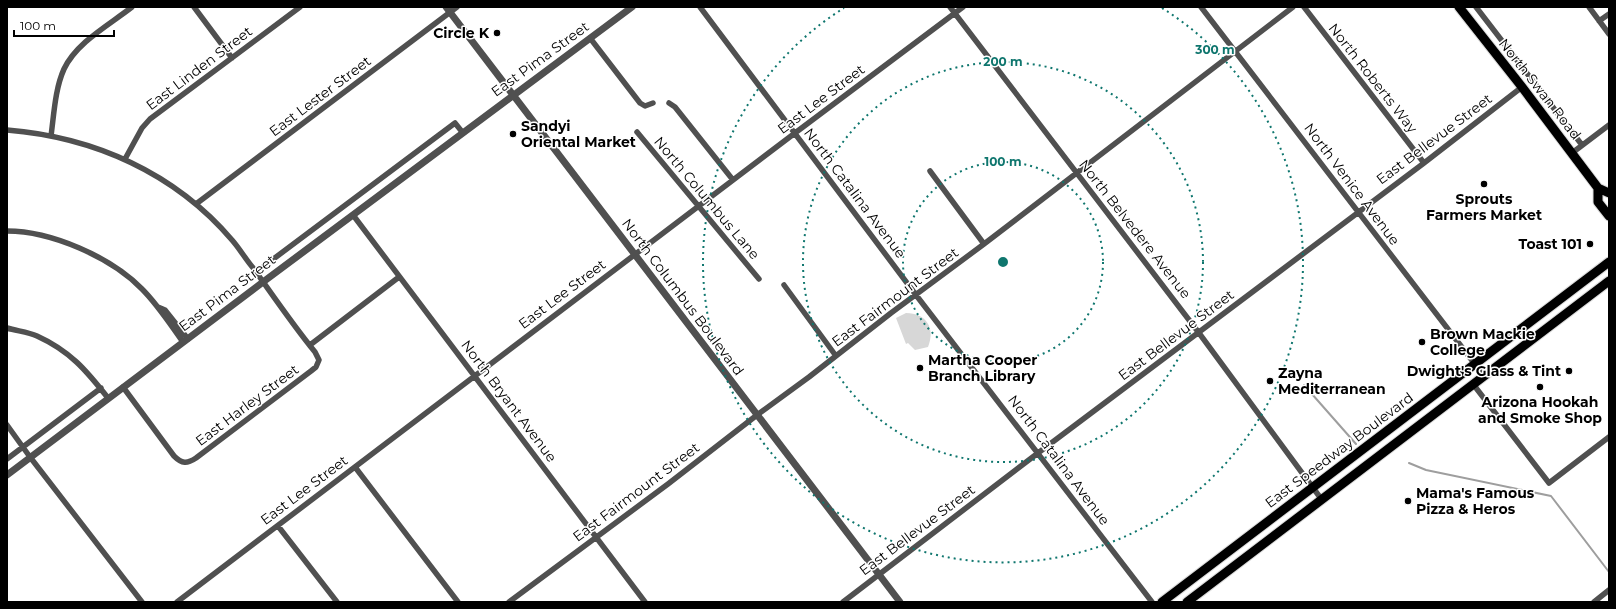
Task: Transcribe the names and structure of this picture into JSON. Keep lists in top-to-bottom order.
{
  "streets": {
    "main road": ["North Swan Road", "East Speedway Boulevard"],
    "street": [
      "East Pima Street",
      "East Linden Street",
      "North Roberts Way",
      "East Lester Street",
      "East Lee Street",
      "East Bellevue Street",
      "North Venice Avenue",
      "North Catalina Avenue",
      "North Columbus Lane",
      "North Belvedere Avenue",
      "North Columbus Boulevard",
      "East Fairmount Street",
      "North Bryant Avenue",
      "East Harley Street"
    ]
  },
  "crossings": [
    ["East Pima Street", "North Columbus Boulevard"],
    ["East Pima Street", "North Bryant Avenue"],
    ["East Pima Street", "East Harley Street"],
    ["North Roberts Way", "East Bellevue Street"],
    ["North Swan Road", "East Bellevue Street"],
    ["East Lester Street", "North Columbus Boulevard"],
    ["East Lee Street", "North Catalina Avenue"],
    ["East Lee Street", "North Columbus Lane"],
    ["East Lee Street", "North Belvedere Avenue"],
    ["East Lee Street", "North Columbus Boulevard"],
    ["East Lee Street", "North Bryant Avenue"],
    ["East Bellevue Street", "North Venice Avenue"],
    ["East Bellevue Street", "North Catalina Avenue"],
    ["East Bellevue Street", "North Belvedere Avenue"],
    ["East Bellevue Street", "North Columbus Boulevard"],
    ["North Venice Avenue", "East Fairmount Street"],
    ["North Venice Avenue", "East Speedway Boulevard"],
    ["North Catalina Avenue", "East Fairmount Street"],
    ["North Belvedere Avenue", "East Fairmount Street"],
    ["North Belvedere Avenue", "East Speedway Boulevard"],
    ["North Columbus Boulevard", "East Fairmount Street"],
    ["East Fairmount Street", "North Bryant Avenue"]
  ],
  "places": [
    "Circle K",
    "Sandyi Oriental Market",
    "Sprouts Farmers Market",
    "Toast 101",
    "Brown Mackie College",
    "Martha Cooper Branch Library",
    "Dwight's Glass & Tint",
    "Zayna Mediterranean",
    "Arizona Hookah and Smoke Shop",
    "Mama's Famous Pizza & Heros"
  ],
  "scale_bar": "100 m",
  "rings": ["300 m", "200 m", "100 m"]
}
